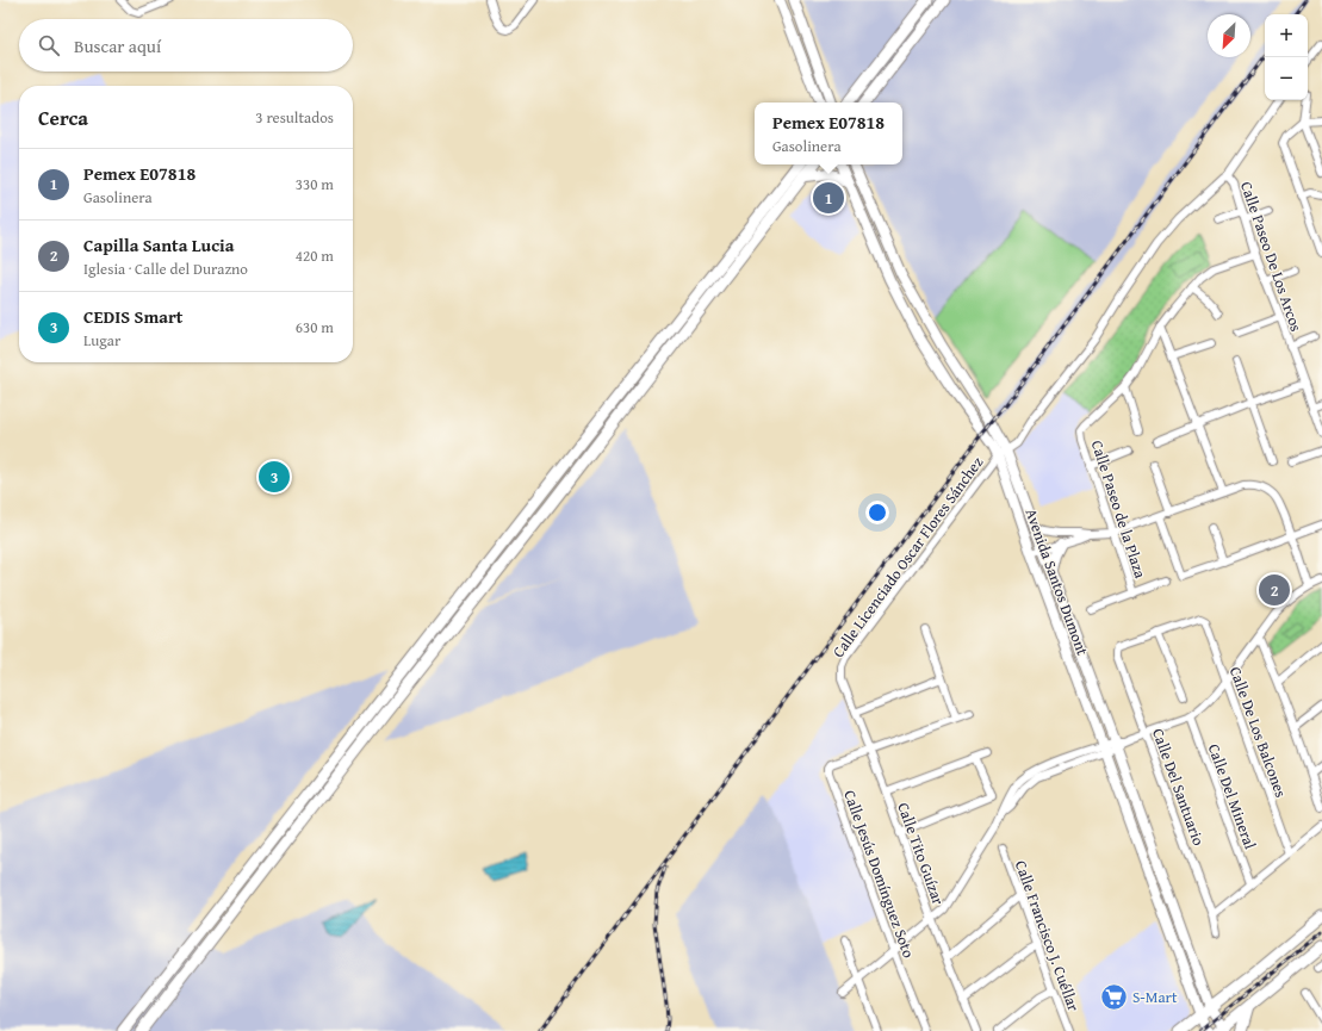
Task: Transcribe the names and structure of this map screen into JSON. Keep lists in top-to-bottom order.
{
  "streets": {
    "main road": ["Avenida Santos Dumont"],
    "street": [
      "Calle Paseo De Los Arcos",
      "Calle Paseo de la Plaza",
      "Calle Licenciado Oscar Flores Sánchez",
      "Calle De Los Balcones",
      "Calle Del Santuario",
      "Calle Del Mineral",
      "Calle Tito Guízar",
      "Calle Jesús Domínguez Soto",
      "Calle Francisco J. Cuéllar"
    ]
  },
  "crossings": [
    ["Calle Paseo De Los Arcos", "Calle Paseo de la Plaza"],
    ["Calle Paseo De Los Arcos", "Calle Licenciado Oscar Flores Sánchez"],
    ["Calle Licenciado Oscar Flores Sánchez", "Avenida Santos Dumont"],
    ["Calle Licenciado Oscar Flores Sánchez", "Calle Tito Guízar"],
    ["Calle De Los Balcones", "Calle Del Santuario"],
    ["Calle Tito Guízar", "Calle Jesús Domínguez Soto"]
  ],
  "places": {
    "supermarket": ["S-Mart"]
  },
  "north": "bottom left",
  "page": {
    "map_buttons": ["+", "−"],
    "search": "Buscar aquí",
    "heading": ["Cerca", "3 resultados"],
    "popup": ["Pemex E07818", "Gasolinera"],
    "list": [
      {
        "mark": "1",
        "name": "Pemex E07818",
        "note": "Gasolinera",
        "value": "330 m"
      },
      {
        "mark": "2",
        "name": "Capilla Santa Lucia",
        "note": "Iglesia · Calle del Durazno",
        "value": "420 m"
      },
      {
        "mark": "3",
        "name": "CEDIS Smart",
        "note": "Lugar",
        "value": "630 m"
      }
    ],
    "pins": ["1", "3", "2"]
  }
}
